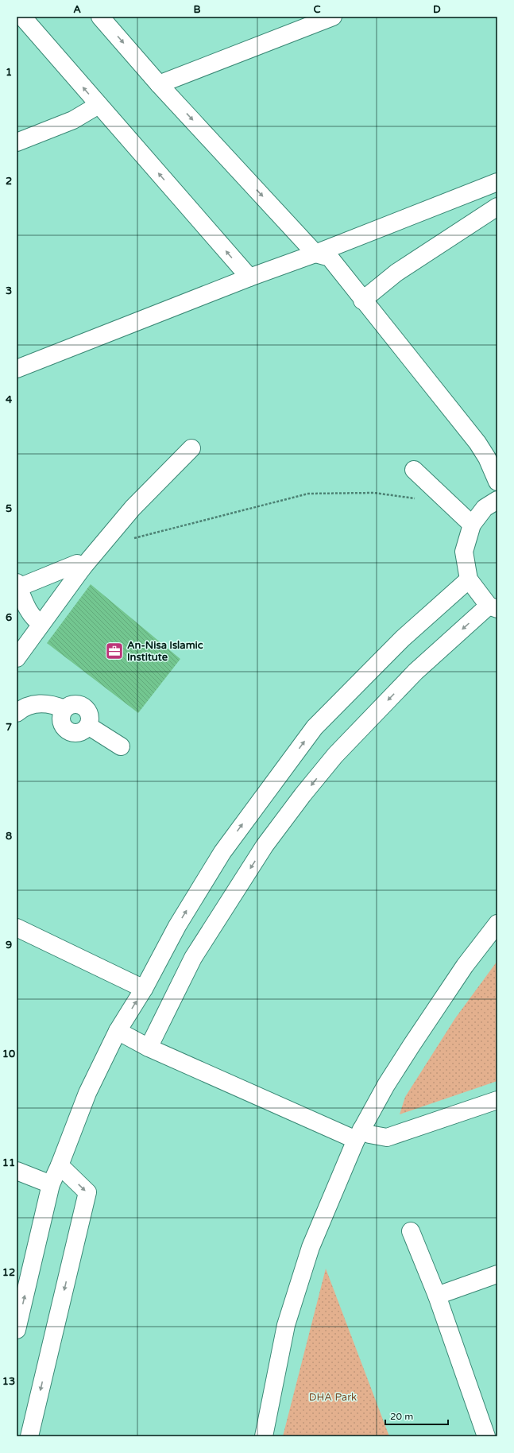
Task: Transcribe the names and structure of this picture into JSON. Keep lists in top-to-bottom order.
{
  "parks": ["DHA Park"],
  "places": {
    "office": ["An-Nisa Islamic Institute"]
  },
  "scale_bar": "20 m",
  "grid": {
    "columns": [
      "A",
      "B",
      "C",
      "D"
    ],
    "rows": [
      "1",
      "2",
      "3",
      "4",
      "5",
      "6",
      "7",
      "8",
      "9",
      "10",
      "11",
      "12",
      "13"
    ]
  }
}
